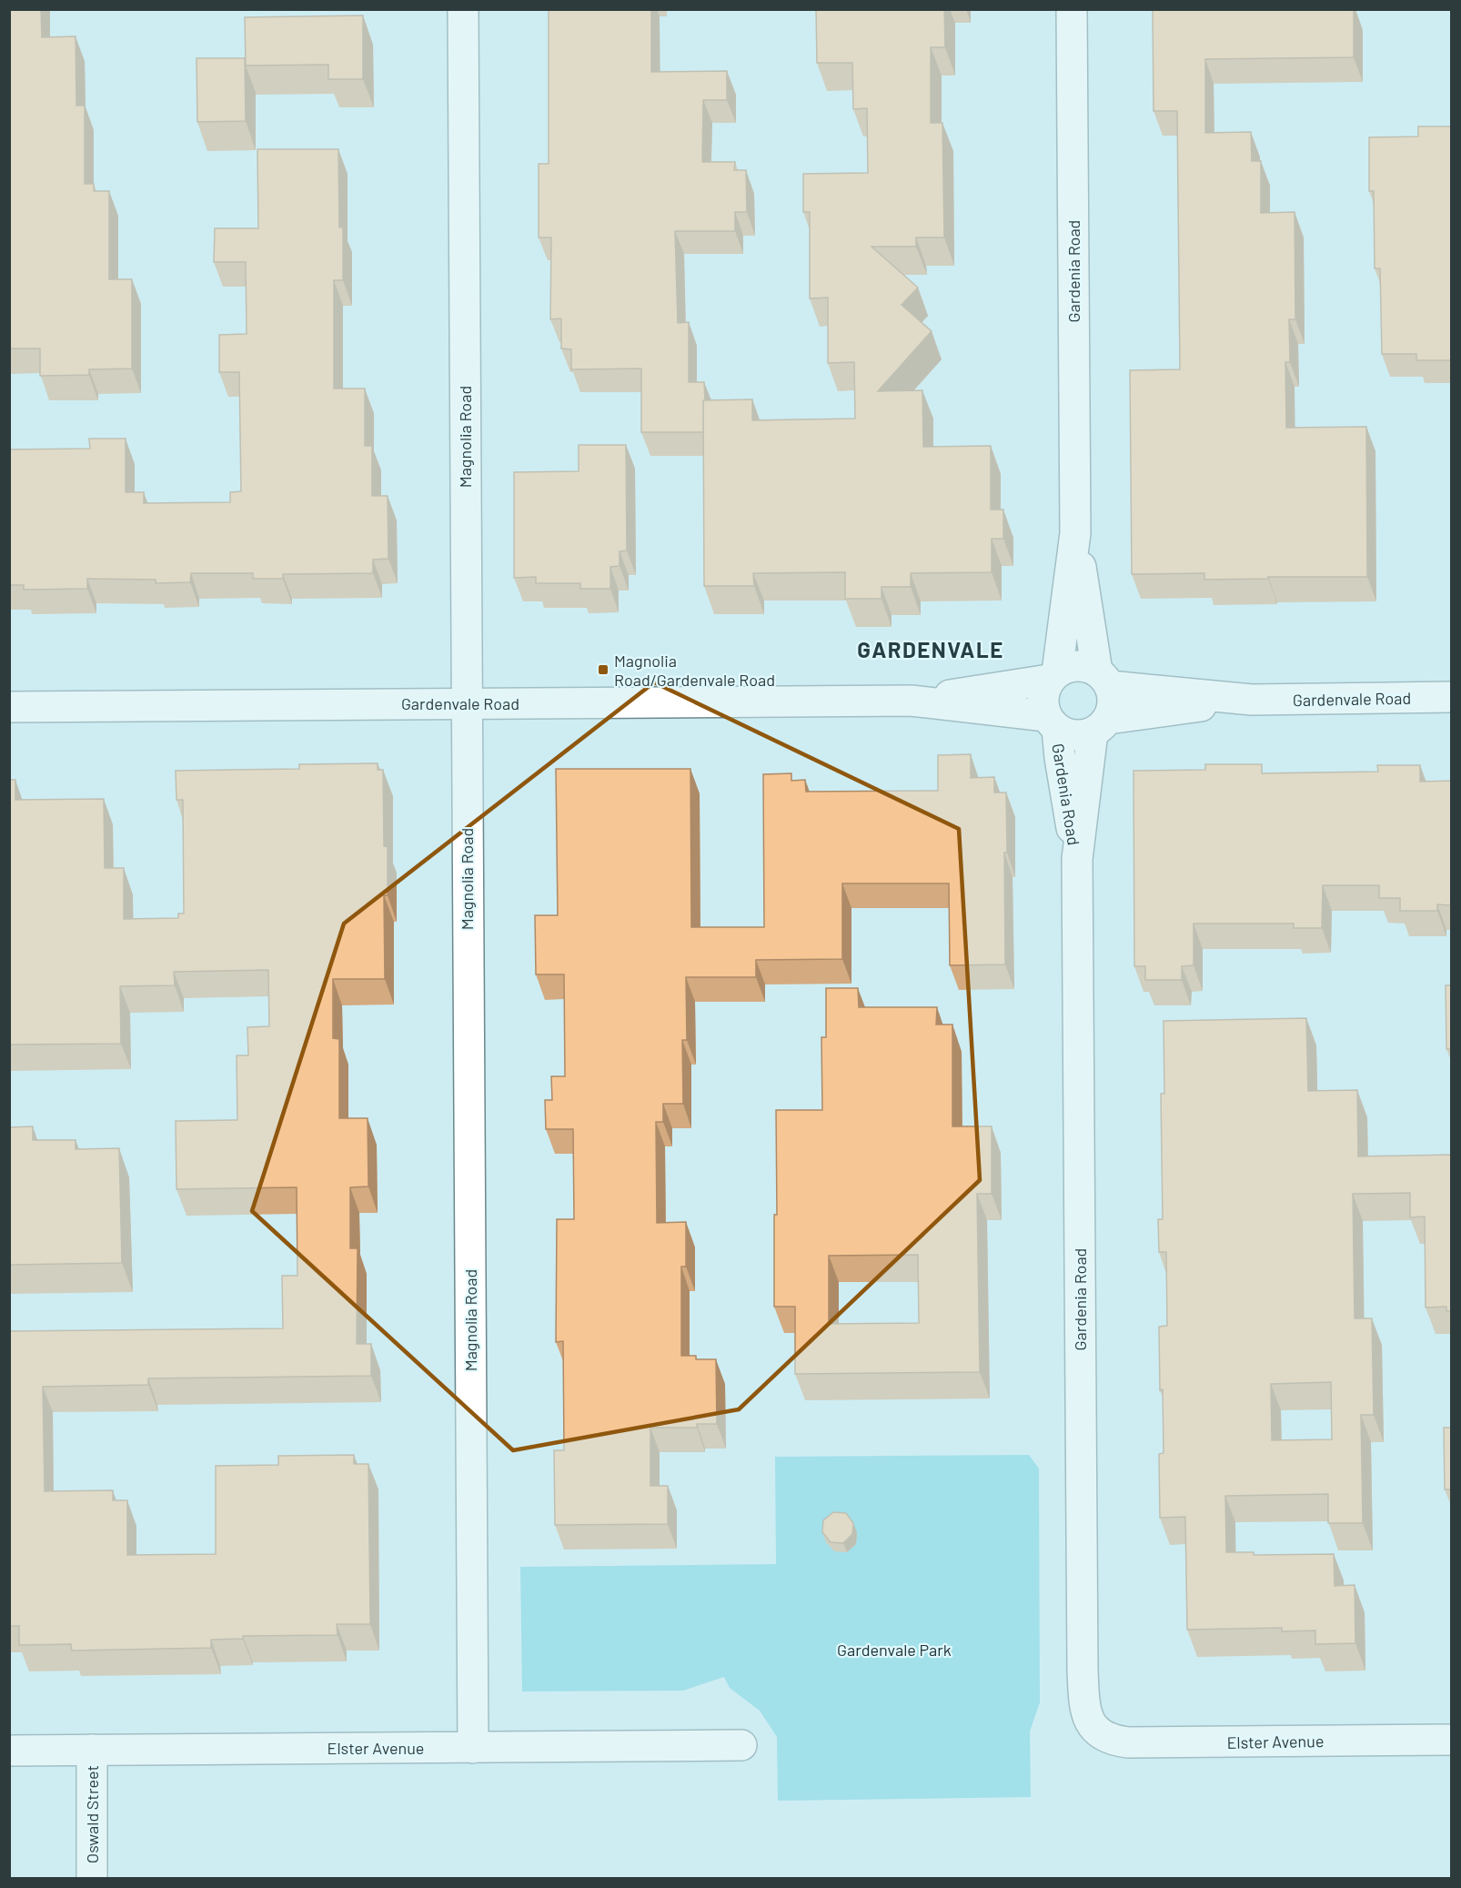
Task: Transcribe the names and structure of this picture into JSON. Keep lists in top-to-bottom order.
{
  "streets": {
    "street": [
      "Gardenia Road",
      "Magnolia Road",
      "Gardenvale Road",
      "Elster Avenue",
      "Oswald Street"
    ]
  },
  "crossings": [
    ["Gardenia Road", "Gardenvale Road"],
    ["Gardenia Road", "Elster Avenue"],
    ["Magnolia Road", "Gardenvale Road"],
    ["Magnolia Road", "Elster Avenue"],
    ["Elster Avenue", "Oswald Street"]
  ],
  "districts": ["GARDENVALE"],
  "parks": ["Gardenvale Park"],
  "places": {
    "transit": ["Magnolia Road/Gardenvale Road"]
  }
}
